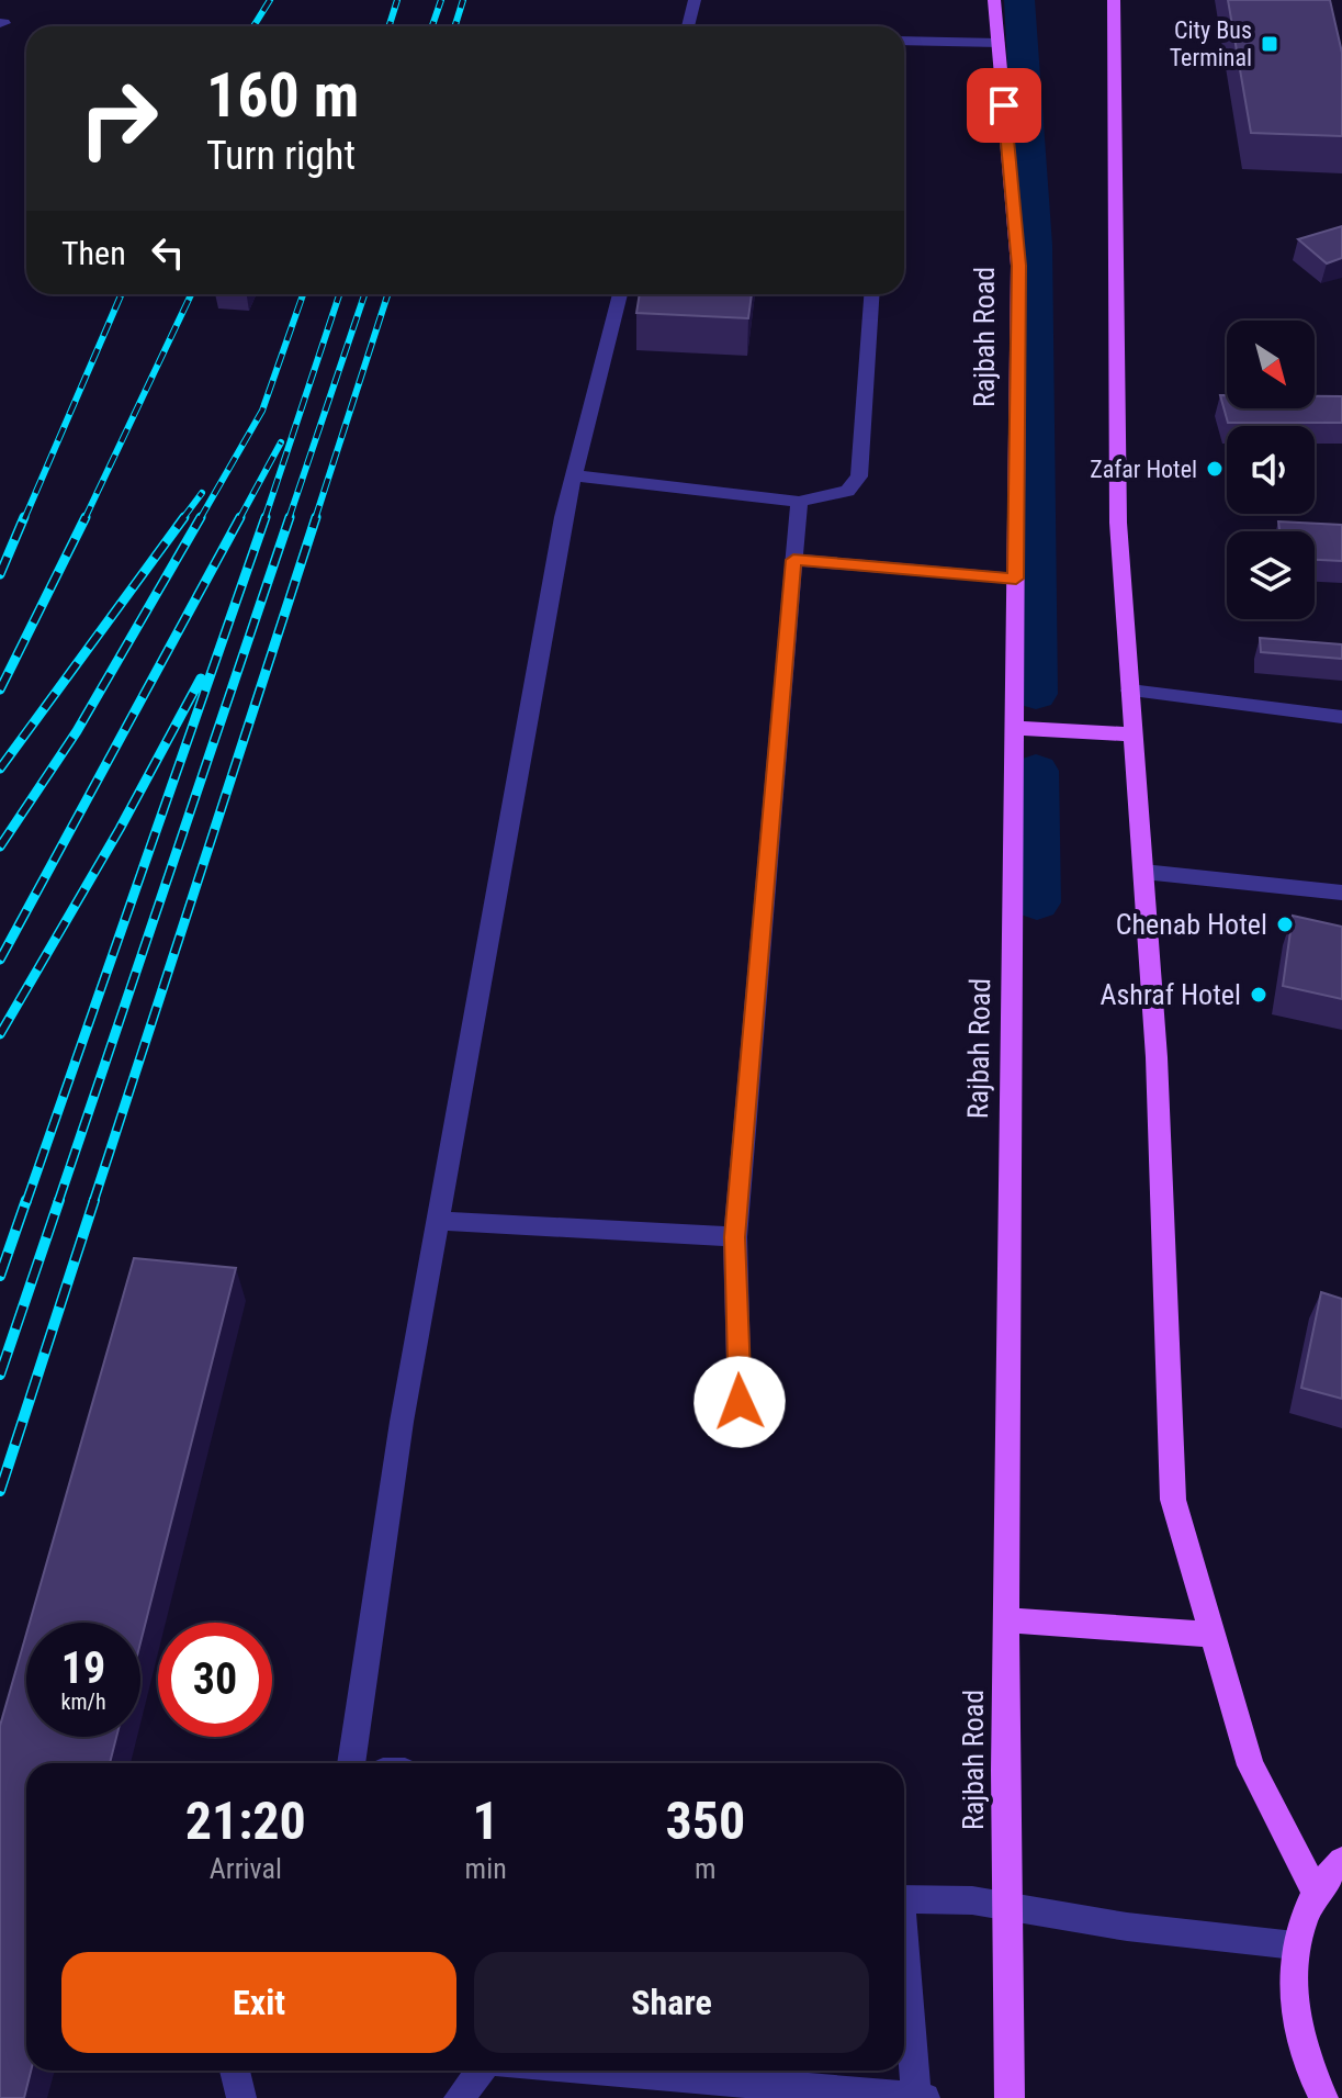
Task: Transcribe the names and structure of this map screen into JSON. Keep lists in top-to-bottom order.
{
  "streets": {
    "main road": ["Rajbah Road"]
  },
  "places": {
    "transit": ["City Bus Terminal"],
    "other": ["Zafar Hotel", "Chenab Hotel", "Ashraf Hotel"]
  },
  "north": "bottom right",
  "page": {
    "turn": ["160 m", "Turn right"],
    "then": "Then",
    "speed": "19 km/h",
    "limit": "30",
    "eta": [
      "21:20",
      "Arrival",
      "1",
      "min",
      "350",
      "m"
    ],
    "buttons": ["Exit", "Share"]
  }
}
